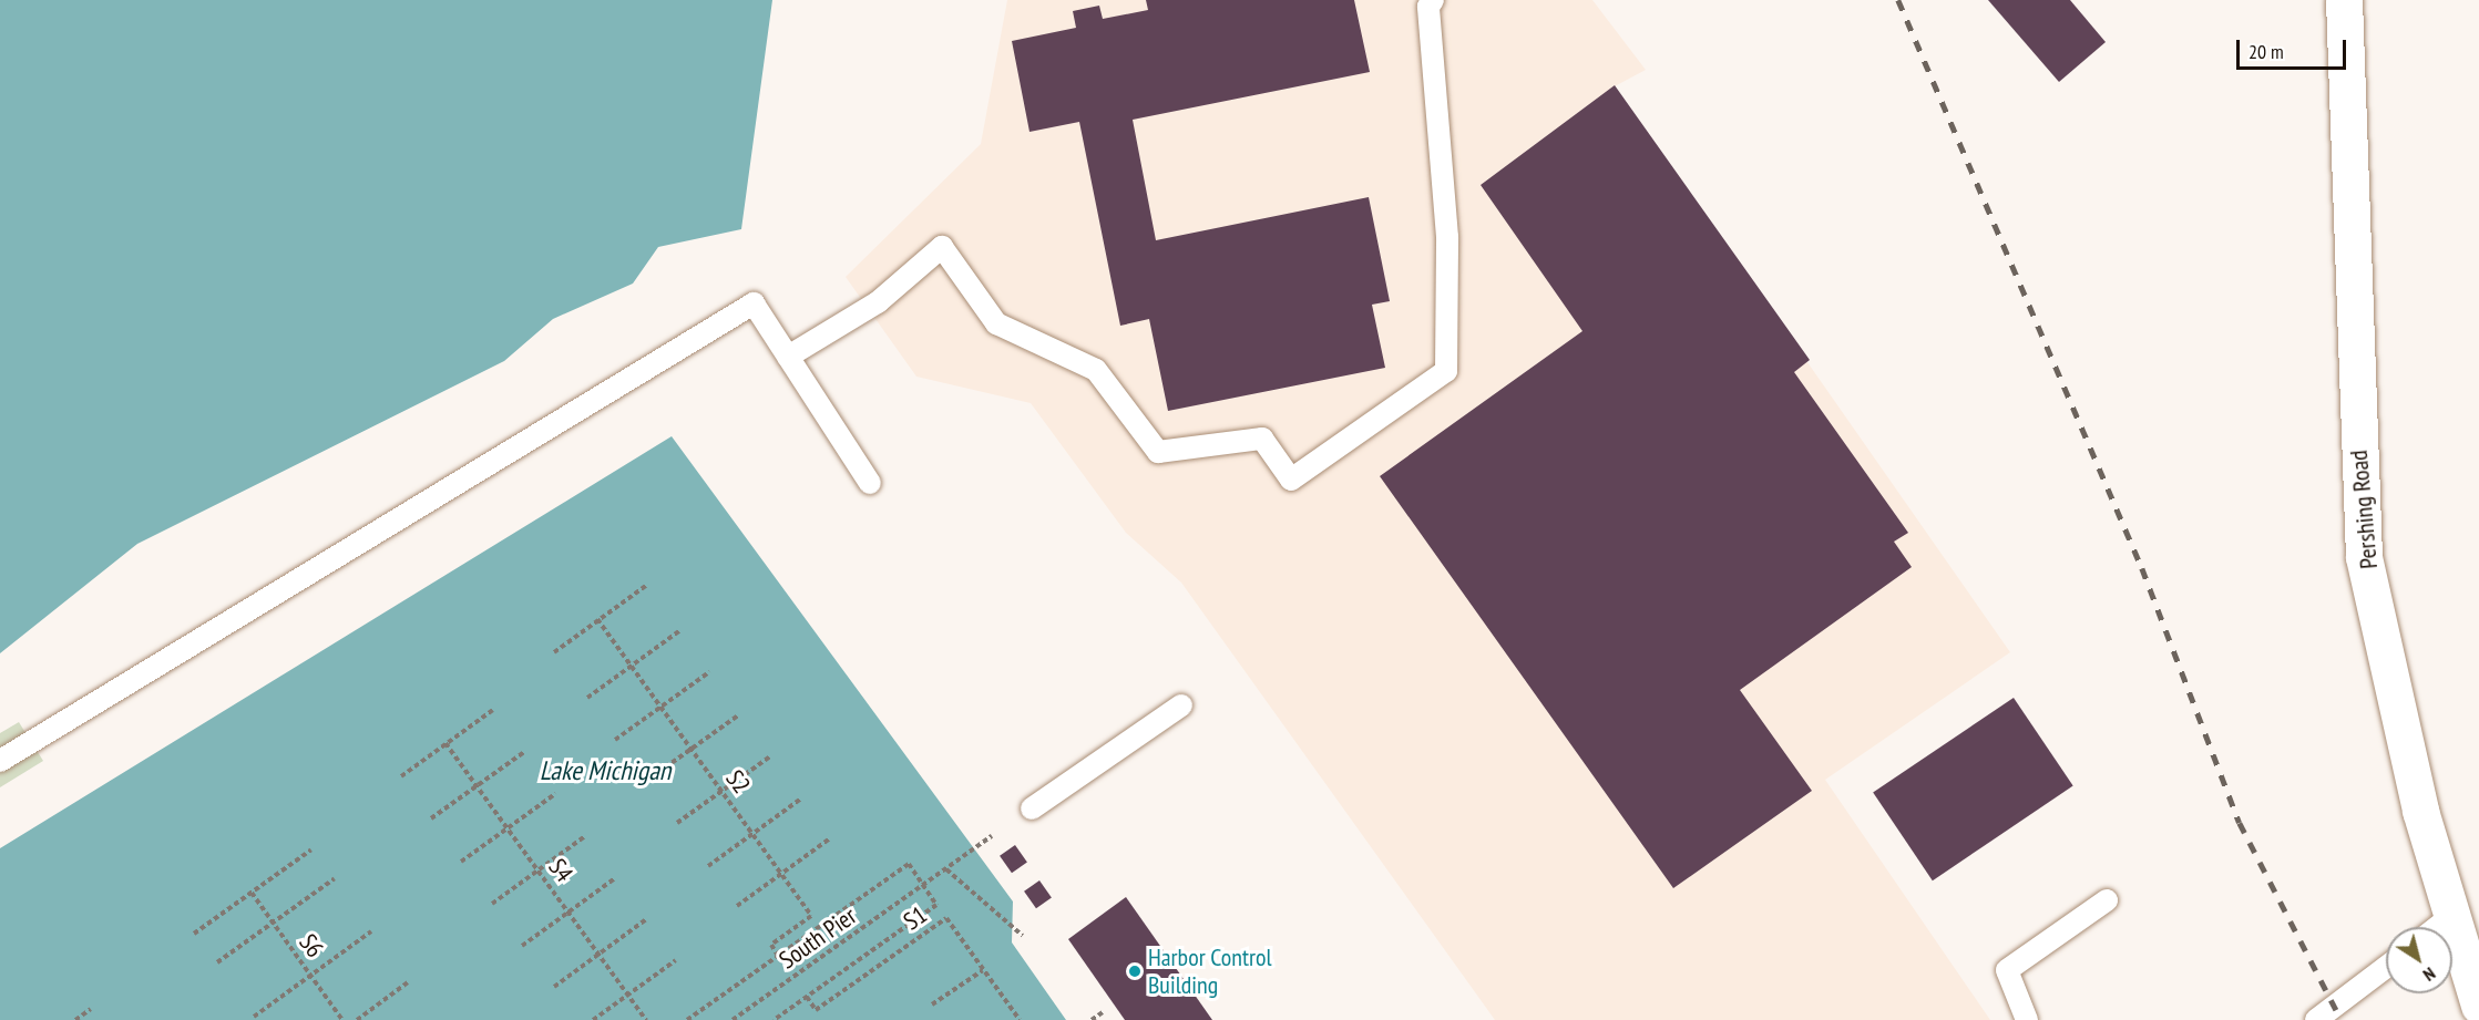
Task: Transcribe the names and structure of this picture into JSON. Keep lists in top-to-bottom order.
{
  "streets": {
    "street": ["Pershing Road"],
    "path": [
      "S2",
      "S4",
      "S1",
      "South Pier",
      "S6"
    ]
  },
  "water": ["Lake Michigan"],
  "places": ["Harbor Control Building"],
  "scale_bar": "20 m",
  "north": "bottom right"
}
